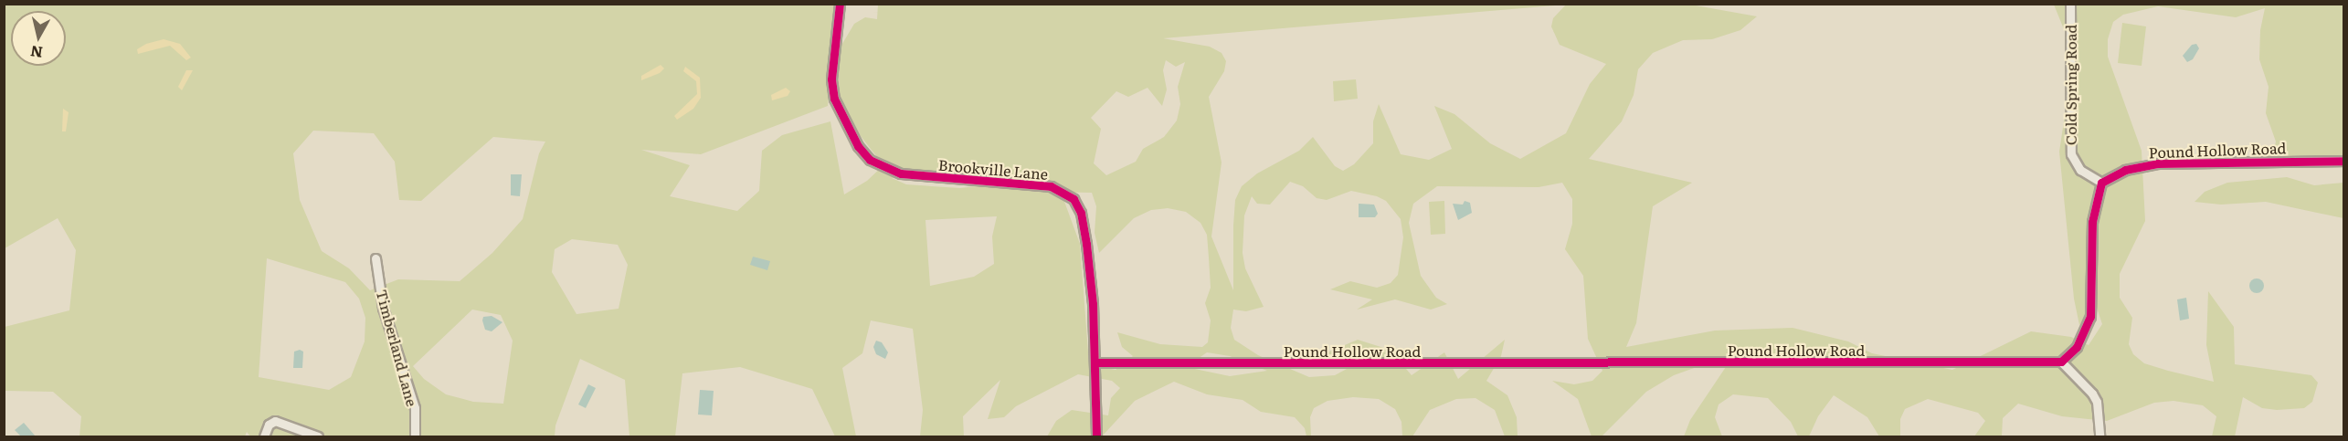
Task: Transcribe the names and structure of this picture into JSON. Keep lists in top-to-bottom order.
{
  "streets": {
    "street": [
      "Cold Spring Road",
      "Pound Hollow Road",
      "Brookville Lane",
      "Timberland Lane"
    ]
  },
  "crossings": [
    ["Cold Spring Road", "Pound Hollow Road"],
    ["Pound Hollow Road", "Brookville Lane"]
  ],
  "north": "bottom"
}
